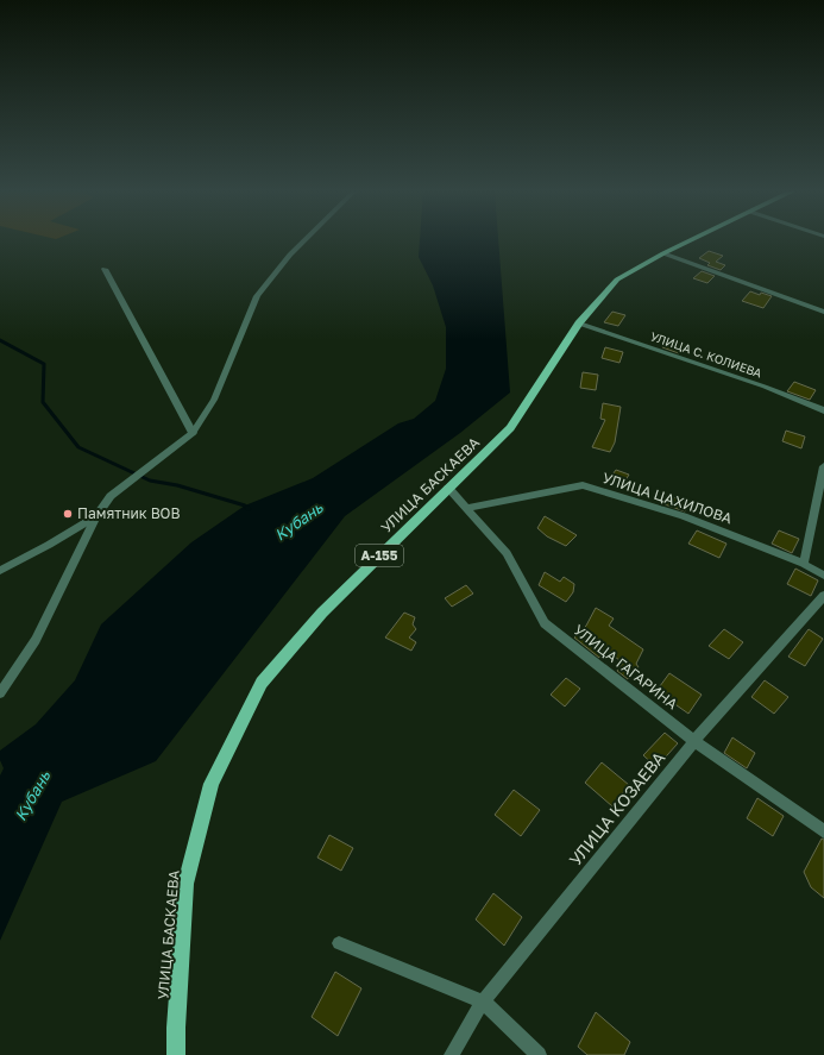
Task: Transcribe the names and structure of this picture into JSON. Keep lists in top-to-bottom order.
{
  "streets": {
    "main road": ["УЛИЦА БАСКАЕВА", "А-155"],
    "street": [
      "УЛИЦА С. КОЛИЕВА",
      "УЛИЦА ЦАХИЛОВА",
      "УЛИЦА ГАГАРИНА",
      "УЛИЦА КОЗАЕВА"
    ]
  },
  "crossings": [
    ["УЛИЦА С. КОЛИЕВА", "УЛИЦА БАСКАЕВА"],
    ["УЛИЦА БАСКАЕВА", "УЛИЦА ГАГАРИНА"],
    ["УЛИЦА ЦАХИЛОВА", "УЛИЦА ГАГАРИНА"],
    ["УЛИЦА ГАГАРИНА", "УЛИЦА КОЗАЕВА"]
  ],
  "water": ["Кубань"],
  "places": ["Памятник ВОВ"]
}
